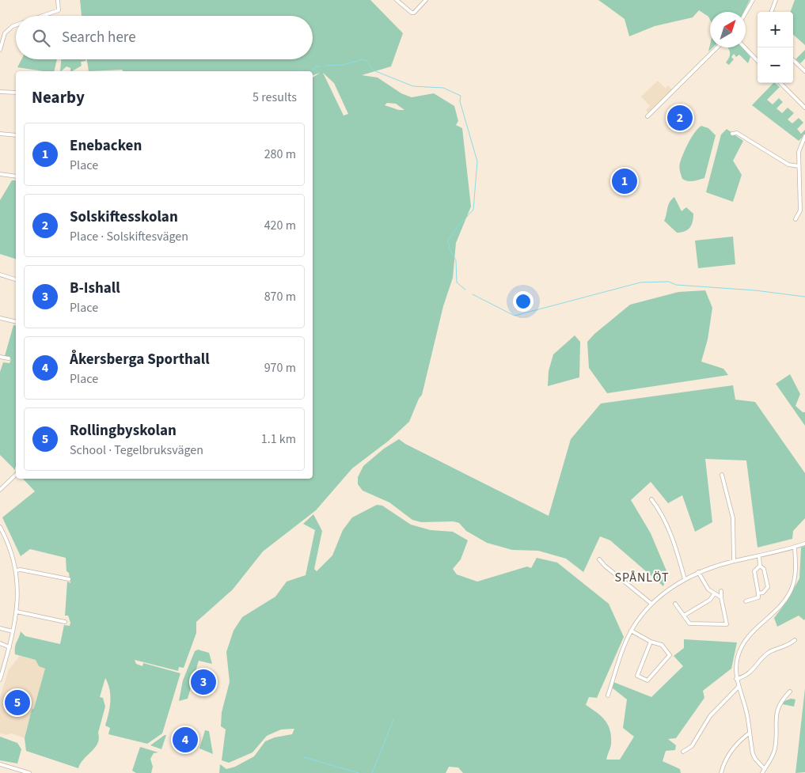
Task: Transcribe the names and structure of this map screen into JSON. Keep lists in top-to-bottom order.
{
  "districts": ["SPÅNLÖT"],
  "north": "top right",
  "page": {
    "map_buttons": ["+", "−"],
    "search": "Search here",
    "heading": ["Nearby", "5 results"],
    "pins": [
      "2",
      "1",
      "3",
      "5",
      "4"
    ],
    "list": [
      {
        "mark": "1",
        "name": "Enebacken",
        "note": "Place",
        "value": "280 m"
      },
      {
        "mark": "2",
        "name": "Solskiftesskolan",
        "note": "Place · Solskiftesvägen",
        "value": "420 m"
      },
      {
        "mark": "3",
        "name": "B-Ishall",
        "note": "Place",
        "value": "870 m"
      },
      {
        "mark": "4",
        "name": "Åkersberga Sporthall",
        "note": "Place",
        "value": "970 m"
      },
      {
        "mark": "5",
        "name": "Rollingbyskolan",
        "note": "School · Tegelbruksvägen",
        "value": "1.1 km"
      }
    ]
  }
}
